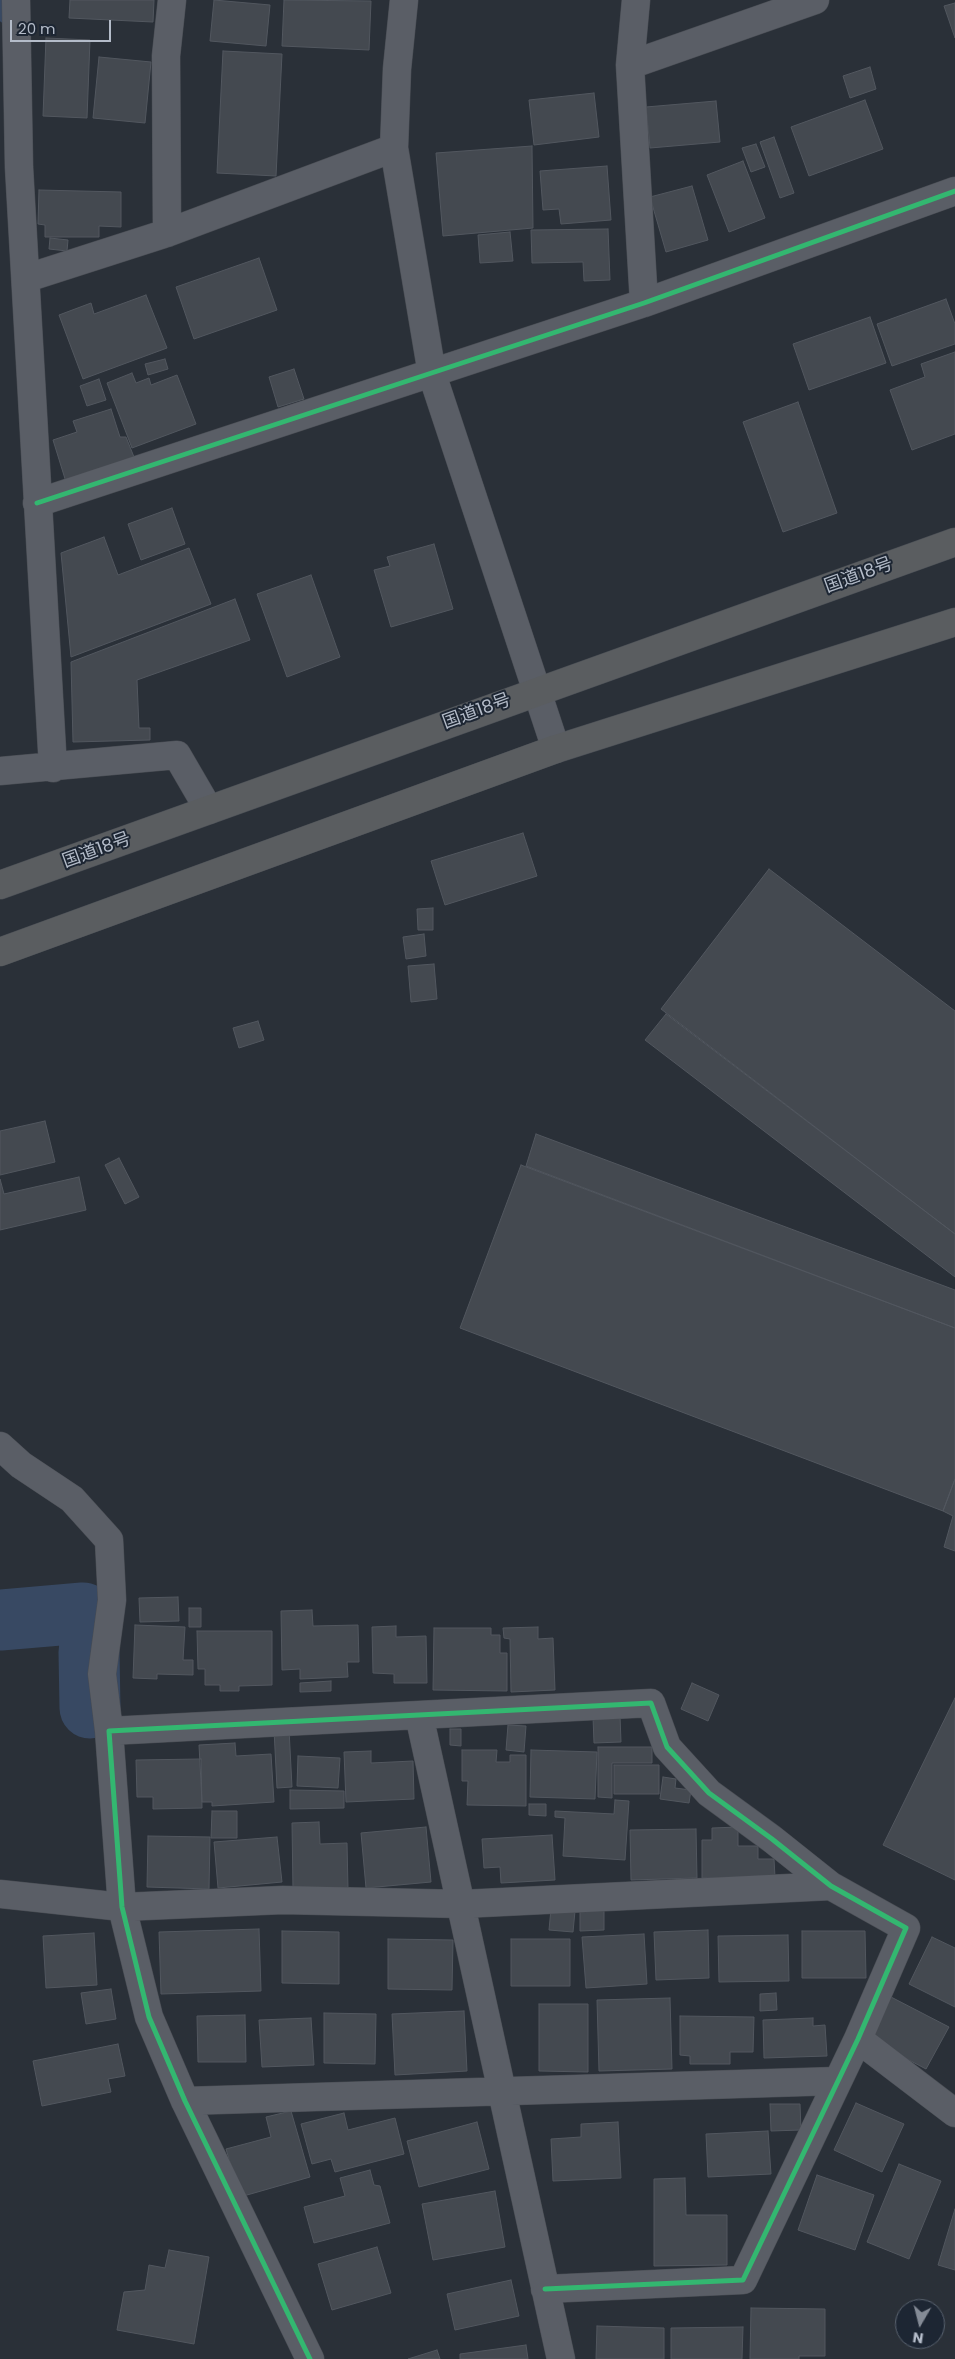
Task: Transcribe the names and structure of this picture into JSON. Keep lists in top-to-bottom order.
{
  "streets": {
    "highway": ["国道18号"]
  },
  "scale_bar": "20 m",
  "north": "bottom"
}
